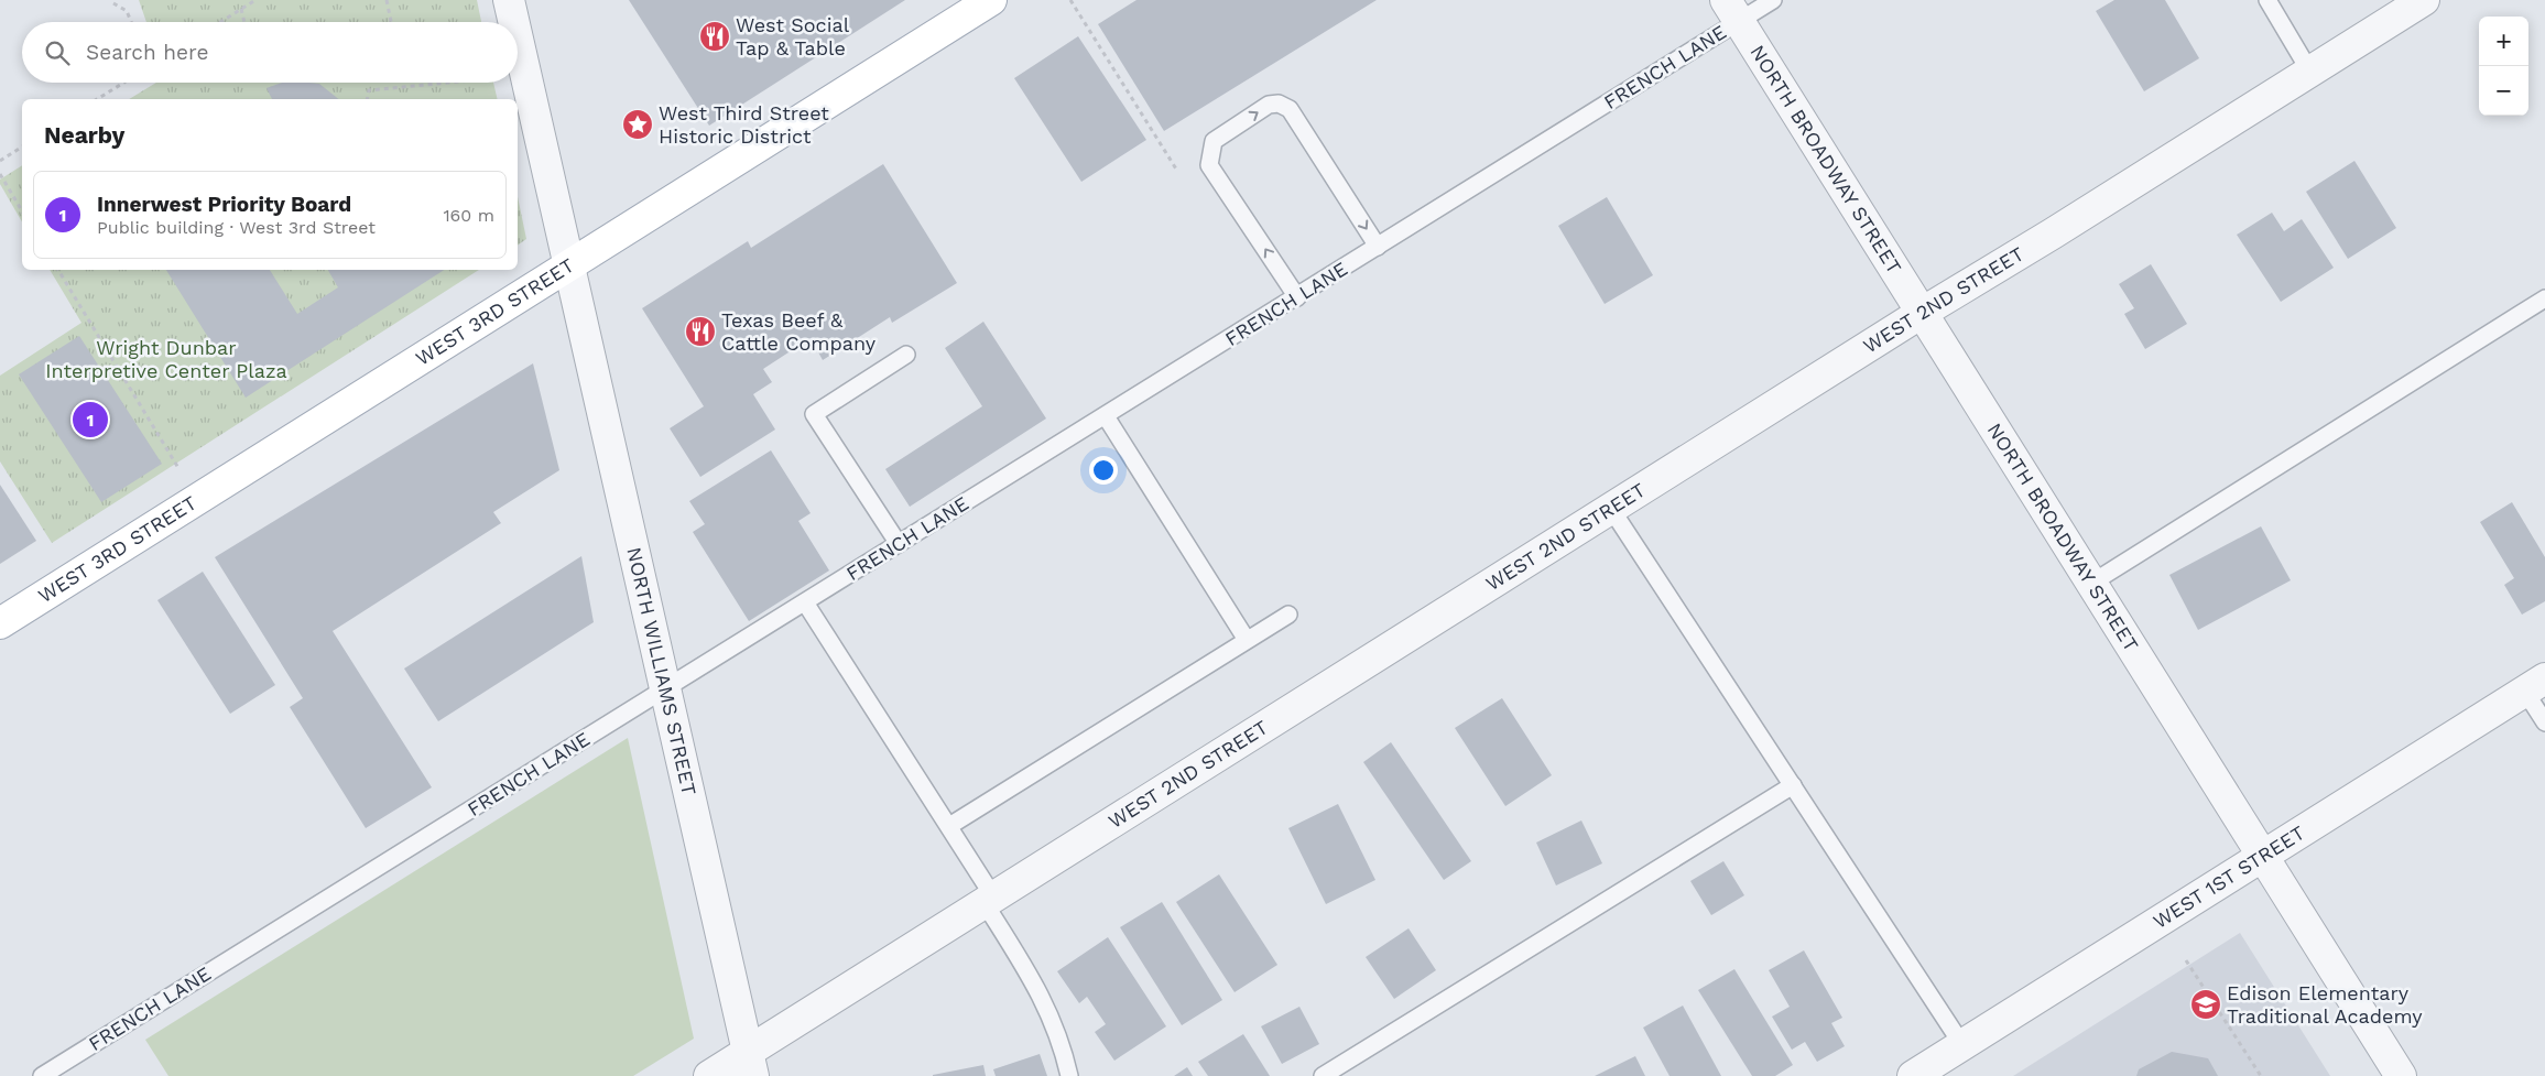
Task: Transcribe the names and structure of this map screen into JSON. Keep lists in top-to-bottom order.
{
  "streets": {
    "main road": ["WEST 3RD STREET"],
    "street": [
      "NORTH BROADWAY STREET",
      "WEST 2ND STREET",
      "NORTH WILLIAMS STREET",
      "WEST 1ST STREET"
    ],
    "lane": ["FRENCH LANE"]
  },
  "crossings": [
    ["FRENCH LANE", "NORTH BROADWAY STREET"],
    ["FRENCH LANE", "NORTH WILLIAMS STREET"],
    ["NORTH BROADWAY STREET", "WEST 2ND STREET"],
    ["NORTH BROADWAY STREET", "WEST 1ST STREET"],
    ["WEST 2ND STREET", "NORTH WILLIAMS STREET"],
    ["WEST 3RD STREET", "NORTH WILLIAMS STREET"]
  ],
  "parks": ["Wright Dunbar Interpretive Center Plaza"],
  "places": {
    "restaurant": ["West Social Tap & Table", "Texas Beef & Cattle Company"],
    "place": ["West Third Street Historic District"],
    "school or university": ["Edison Elementary Traditional Academy"]
  },
  "page": {
    "map_buttons": ["+", "−"],
    "search": "Search here",
    "heading": "Nearby",
    "list": [
      {
        "mark": "1",
        "name": "Innerwest Priority Board",
        "note": "Public building · West 3rd Street",
        "value": "160 m"
      }
    ],
    "pins": "1"
  }
}
